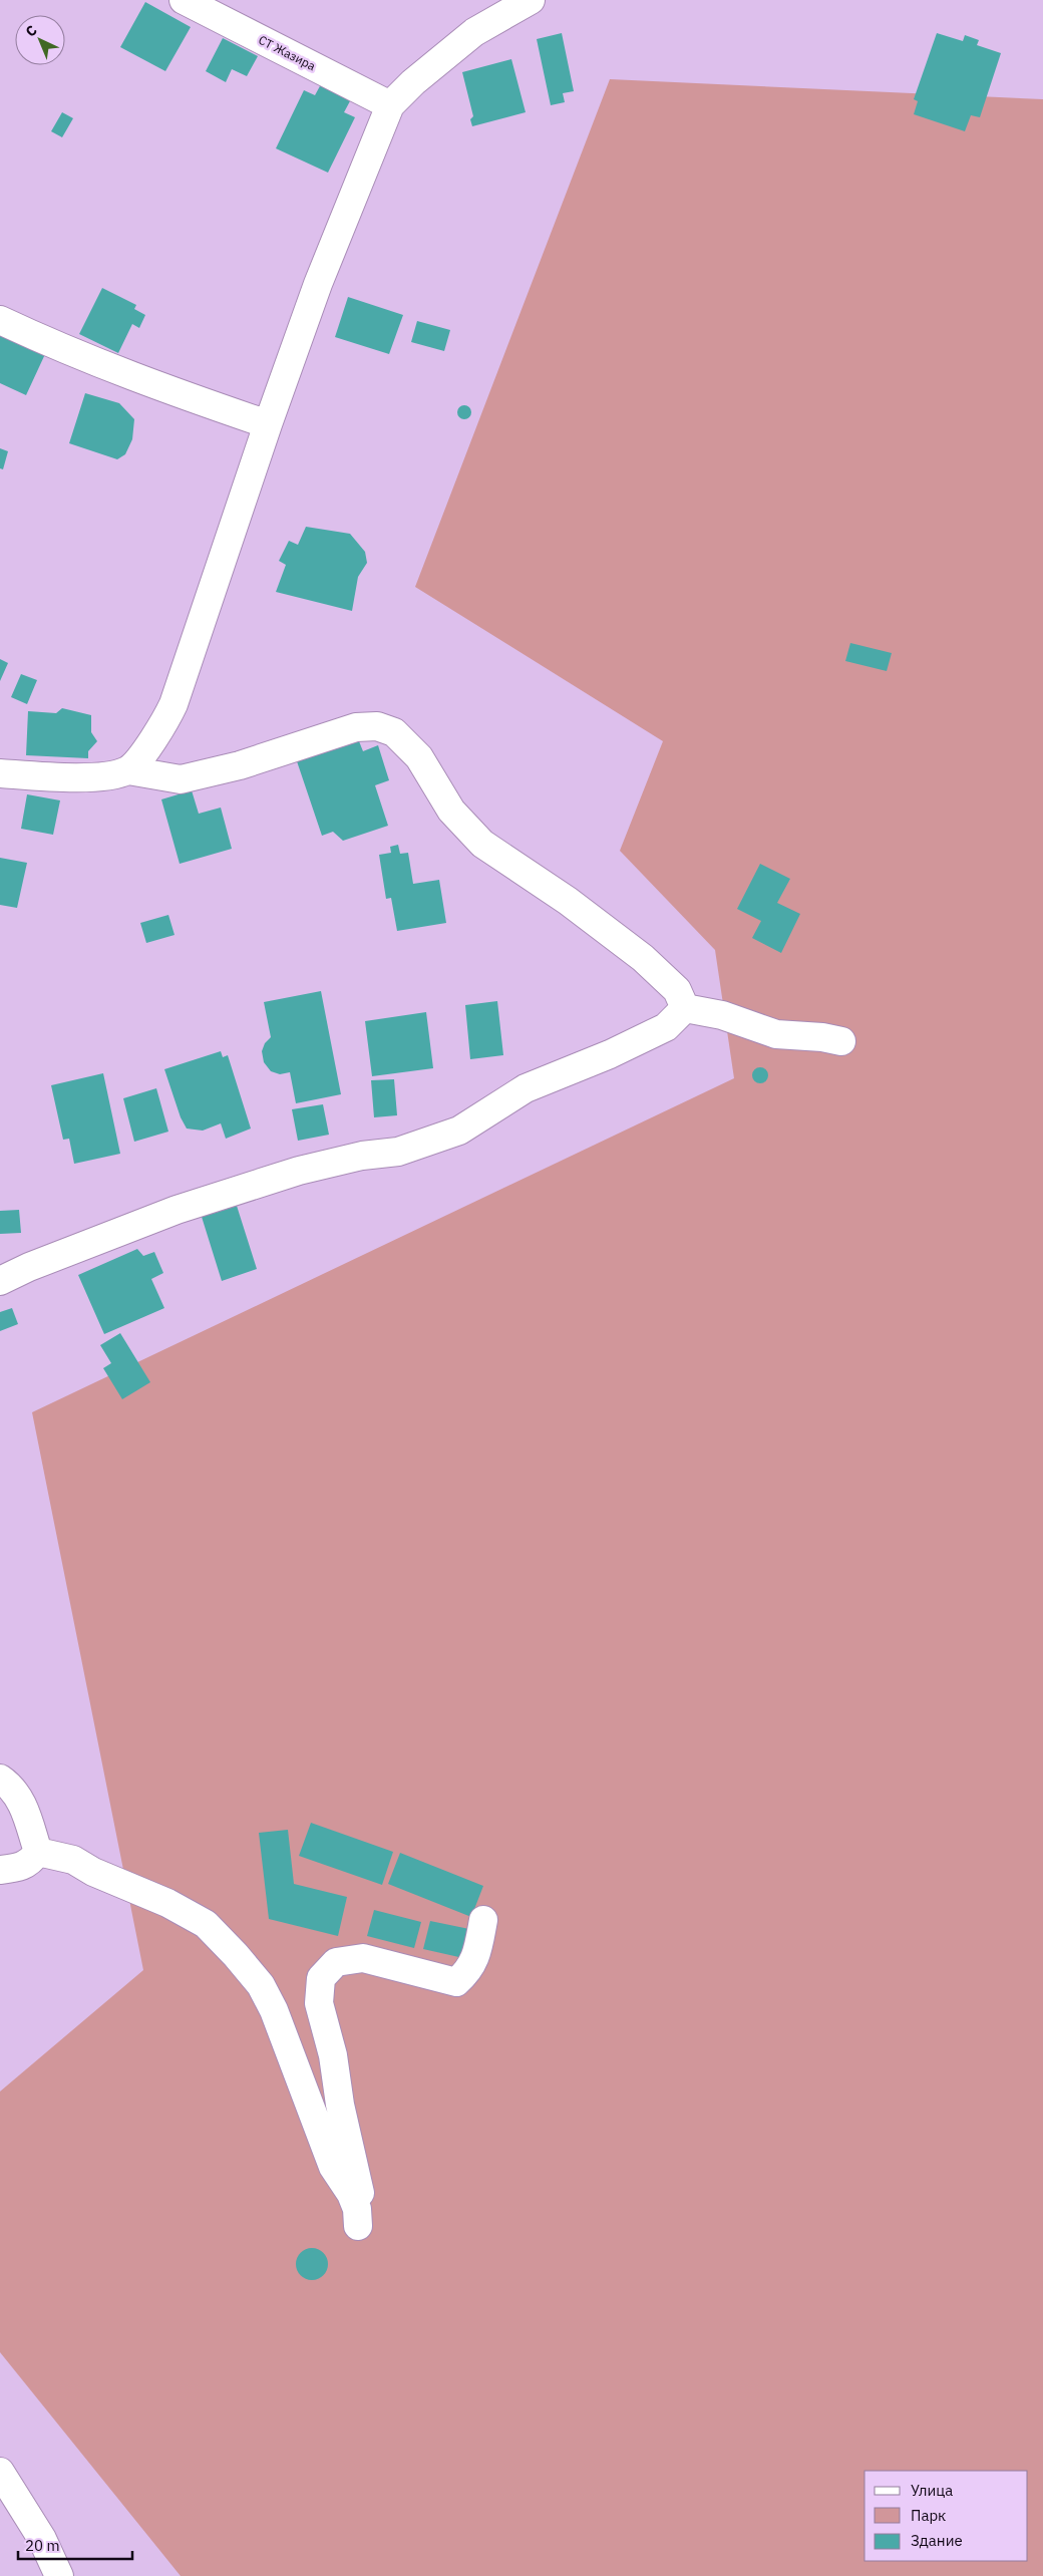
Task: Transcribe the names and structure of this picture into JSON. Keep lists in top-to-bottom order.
{
  "streets": {
    "street": ["СТ Жазира"]
  },
  "legend": ["Улица", "Парк", "Здание"],
  "scale_bar": "20 m",
  "north": "top left"
}
